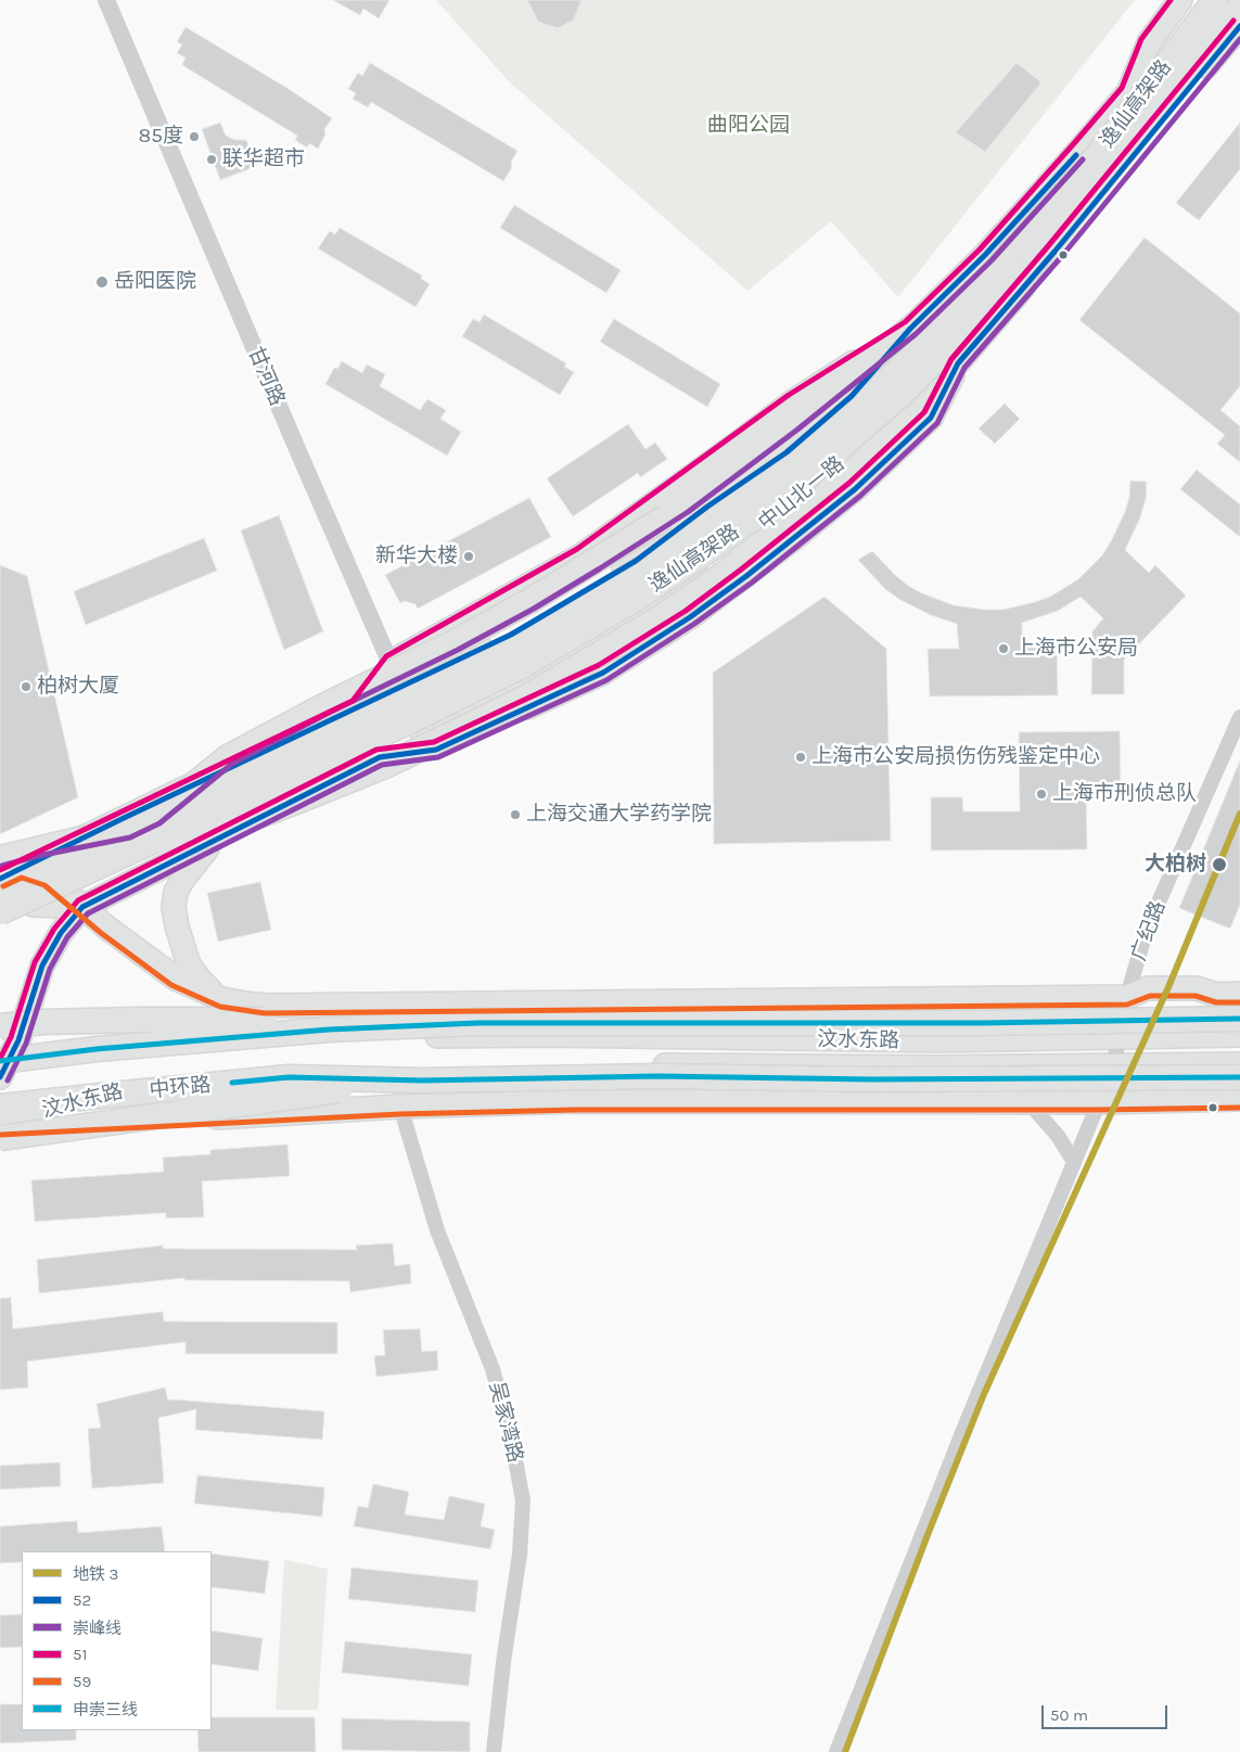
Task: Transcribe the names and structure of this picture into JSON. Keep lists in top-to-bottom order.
{
  "streets": {
    "highway": ["逸仙高架路", "中环路"],
    "main road": ["中山北一路", "汶水东路"],
    "street": ["甘河路", "广纪路", "吴家湾路"]
  },
  "crossings": [
    ["甘河路", "中山北一路"],
    ["中山北一路", "汶水东路"],
    ["广纪路", "汶水东路"],
    ["汶水东路", "吴家湾路"]
  ],
  "parks": ["曲阳公园"],
  "places": [
    "85度",
    "联华超市",
    "岳阳医院",
    "新华大楼",
    "上海市公安局",
    "柏树大厦",
    "上海市公安局损伤伤残鉴定中心",
    "上海市刑侦总队",
    "上海交通大学药学院",
    "大柏树"
  ],
  "lines": [
    "transit line 51",
    "transit line 52",
    "transit line 崇峰线",
    "metro line 3",
    "transit line 59",
    "transit line 申崇三线"
  ],
  "legend": [
    "地铁 3",
    "52",
    "崇峰线",
    "51",
    "59",
    "申崇三线"
  ],
  "scale_bar": "50 m"
}
